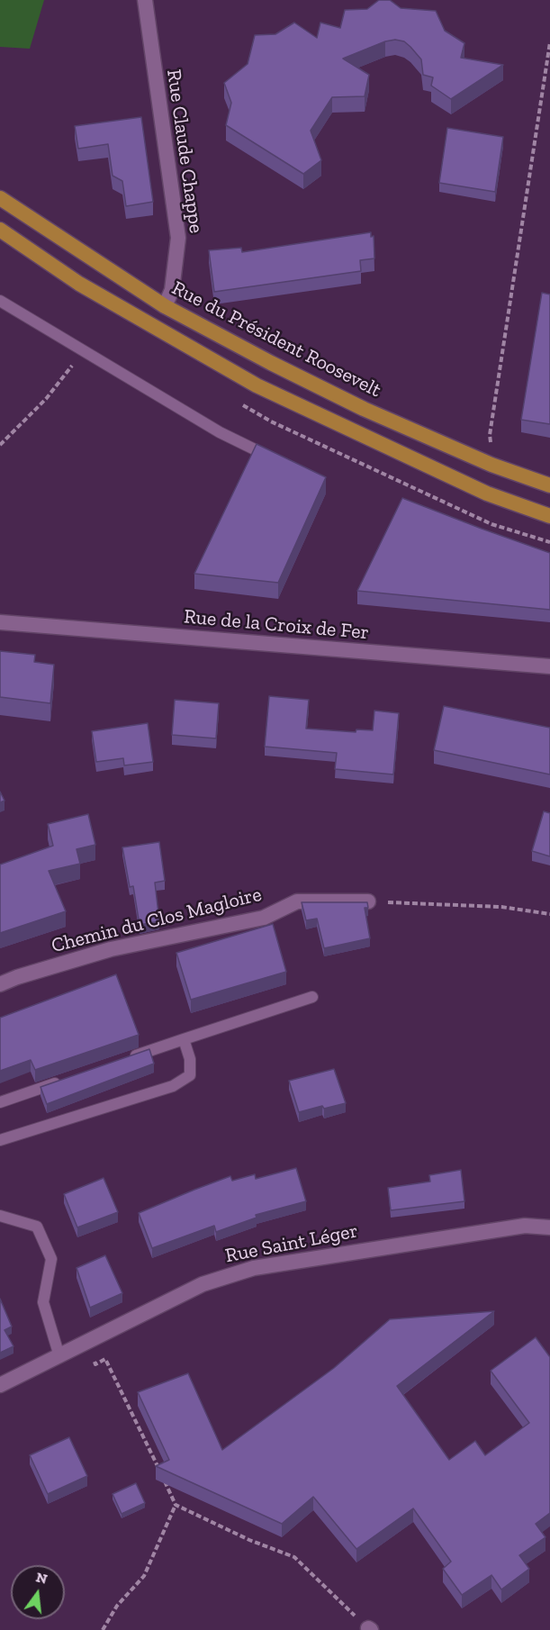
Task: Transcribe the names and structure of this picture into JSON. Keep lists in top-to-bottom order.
{
  "streets": {
    "main road": ["Rue du Président Roosevelt"],
    "street": [
      "Rue Claude Chappe",
      "Rue de la Croix de Fer",
      "Chemin du Clos Magloire",
      "Rue Saint Léger"
    ]
  },
  "crossings": [
    ["Rue Claude Chappe", "Rue du Président Roosevelt"]
  ],
  "north": "top"
}
